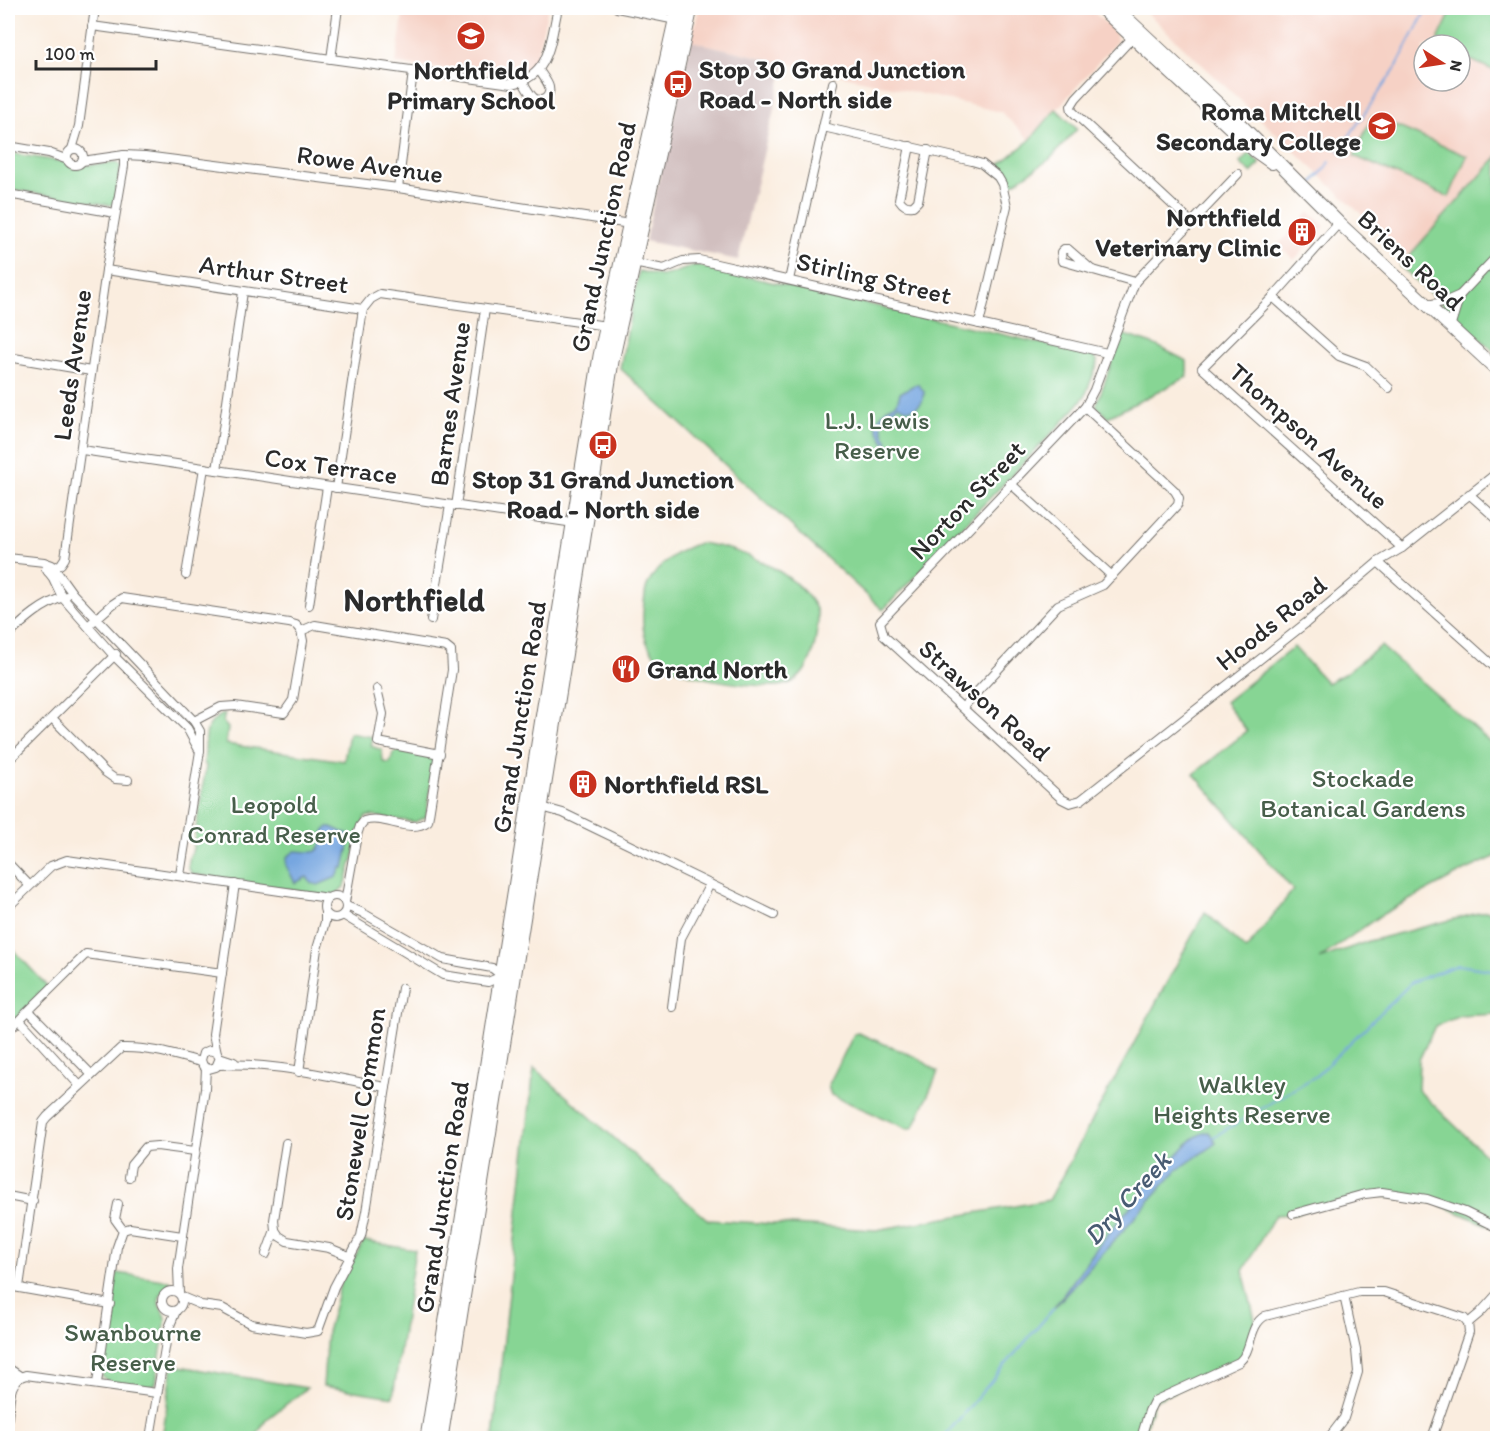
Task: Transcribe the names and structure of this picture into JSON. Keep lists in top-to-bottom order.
{
  "streets": {
    "highway": ["Grand Junction Road"],
    "main road": ["Briens Road"],
    "street": [
      "Rowe Avenue",
      "Arthur Street",
      "Stirling Street",
      "Leeds Avenue",
      "Barnes Avenue",
      "Thompson Avenue",
      "Cox Terrace",
      "Norton Street",
      "Hoods Road",
      "Strawson Road",
      "Stonewell Common"
    ]
  },
  "crossings": [
    ["Rowe Avenue", "Grand Junction Road"],
    ["Rowe Avenue", "Leeds Avenue"],
    ["Grand Junction Road", "Arthur Street"],
    ["Grand Junction Road", "Stirling Street"],
    ["Grand Junction Road", "Cox Terrace"],
    ["Briens Road", "Thompson Avenue"],
    ["Arthur Street", "Leeds Avenue"],
    ["Arthur Street", "Barnes Avenue"],
    ["Stirling Street", "Norton Street"],
    ["Leeds Avenue", "Cox Terrace"],
    ["Barnes Avenue", "Cox Terrace"],
    ["Thompson Avenue", "Hoods Road"],
    ["Norton Street", "Strawson Road"],
    ["Hoods Road", "Strawson Road"]
  ],
  "districts": ["Northfield"],
  "water": ["Dry Creek"],
  "parks": [
    "L.J. Lewis Reserve",
    "Stockade Botanical Gardens",
    "Leopold Conrad Reserve",
    "Walkley Heights Reserve",
    "Swanbourne Reserve"
  ],
  "places": {
    "school or university": ["Northfield Primary School", "Roma Mitchell Secondary College"],
    "bus stop": ["Stop 30 Grand Junction Road - North side", "Stop 31 Grand Junction Road - North side"],
    "building": ["Northfield Veterinary Clinic", "Northfield RSL"],
    "restaurant": ["Grand North"]
  },
  "scale_bar": "100 m",
  "north": "right"
}
